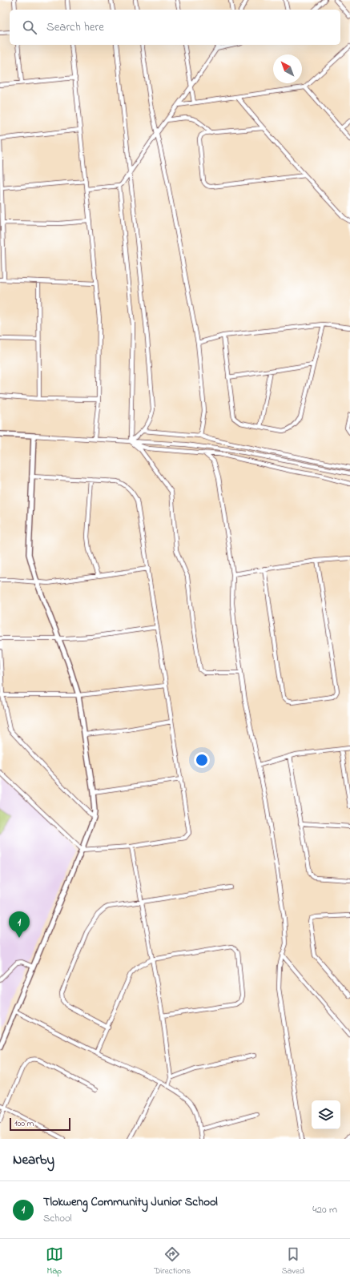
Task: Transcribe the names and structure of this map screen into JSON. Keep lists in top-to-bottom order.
{
  "scale_bar": "100 m",
  "north": "top left",
  "page": {
    "search": "Search here",
    "pins": "1",
    "scale": "100 m",
    "heading": "Nearby",
    "list": [
      {
        "mark": "1",
        "name": "Tlokweng Community Junior School",
        "note": "School",
        "value": "420 m"
      }
    ],
    "nav": ["Map", "Directions", "Saved"]
  }
}
